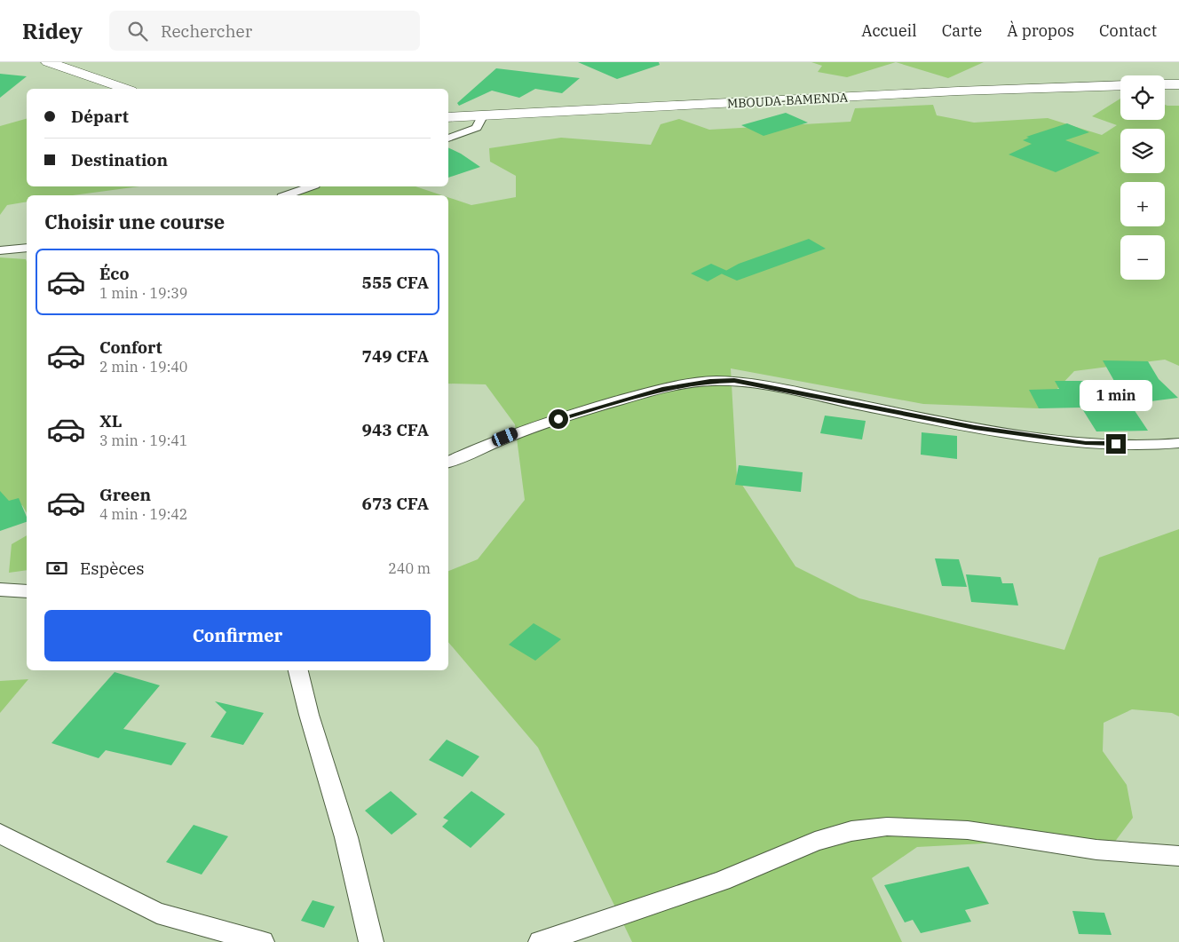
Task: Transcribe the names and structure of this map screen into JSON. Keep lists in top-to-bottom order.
{
  "streets": {
    "highway": ["MBOUDA-BAMENDA"]
  },
  "page": {
    "header": "Ridey",
    "search": "Rechercher",
    "nav": [
      "Accueil",
      "Carte",
      "À propos",
      "Contact"
    ],
    "map_buttons": ["+", "−"],
    "banner": ["Départ", "Destination"],
    "heading": "Choisir une course",
    "list": [
      {
        "name": "Éco",
        "note": "1 min · 19:39",
        "value": "555 CFA"
      },
      {
        "name": "Confort",
        "note": "2 min · 19:40",
        "value": "749 CFA"
      },
      {
        "name": "XL",
        "note": "3 min · 19:41",
        "value": "943 CFA"
      },
      {
        "name": "Green",
        "note": "4 min · 19:42",
        "value": "673 CFA"
      }
    ],
    "bubble": "1 min",
    "pay": ["Espèces", "240 m"],
    "buttons": "Confirmer"
  }
}
